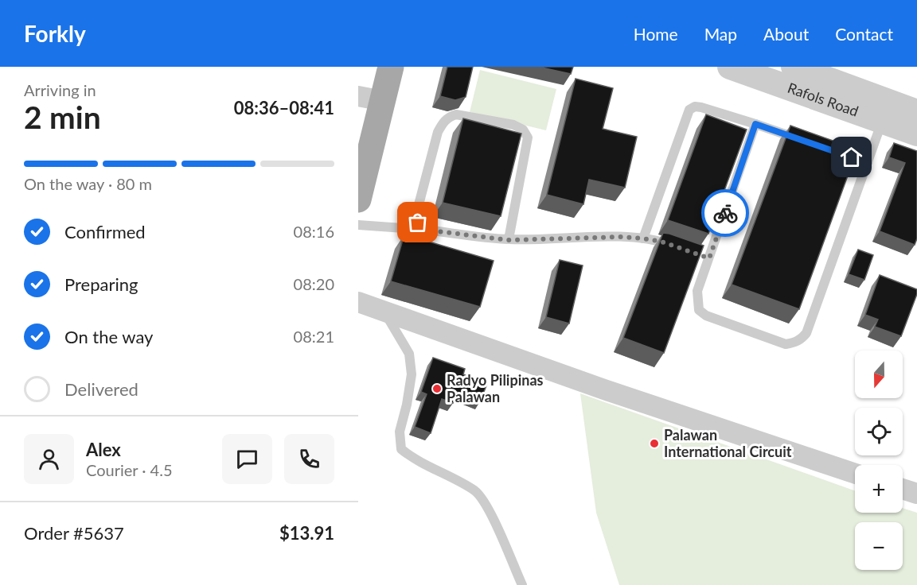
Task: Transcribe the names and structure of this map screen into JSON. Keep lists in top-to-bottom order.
{
  "streets": {
    "street": ["Rafols Road"]
  },
  "places": ["Radyo Pilipinas Palawan", "Palawan International Circuit"],
  "north": "bottom",
  "page": {
    "header": "Forkly",
    "nav": [
      "Home",
      "Map",
      "About",
      "Contact"
    ],
    "heading": ["2 min", "Arriving in", "08:36–08:41"],
    "panel": [
      "Alex",
      "Courier · 4.5",
      "Order #5637",
      "$13.91"
    ],
    "bar": "On the way · 80 m",
    "list": [
      ["Confirmed", "08:16"],
      ["Preparing", "08:20"],
      ["On the way", "08:21"],
      "Delivered"
    ],
    "map_buttons": ["+", "−"]
  }
}
